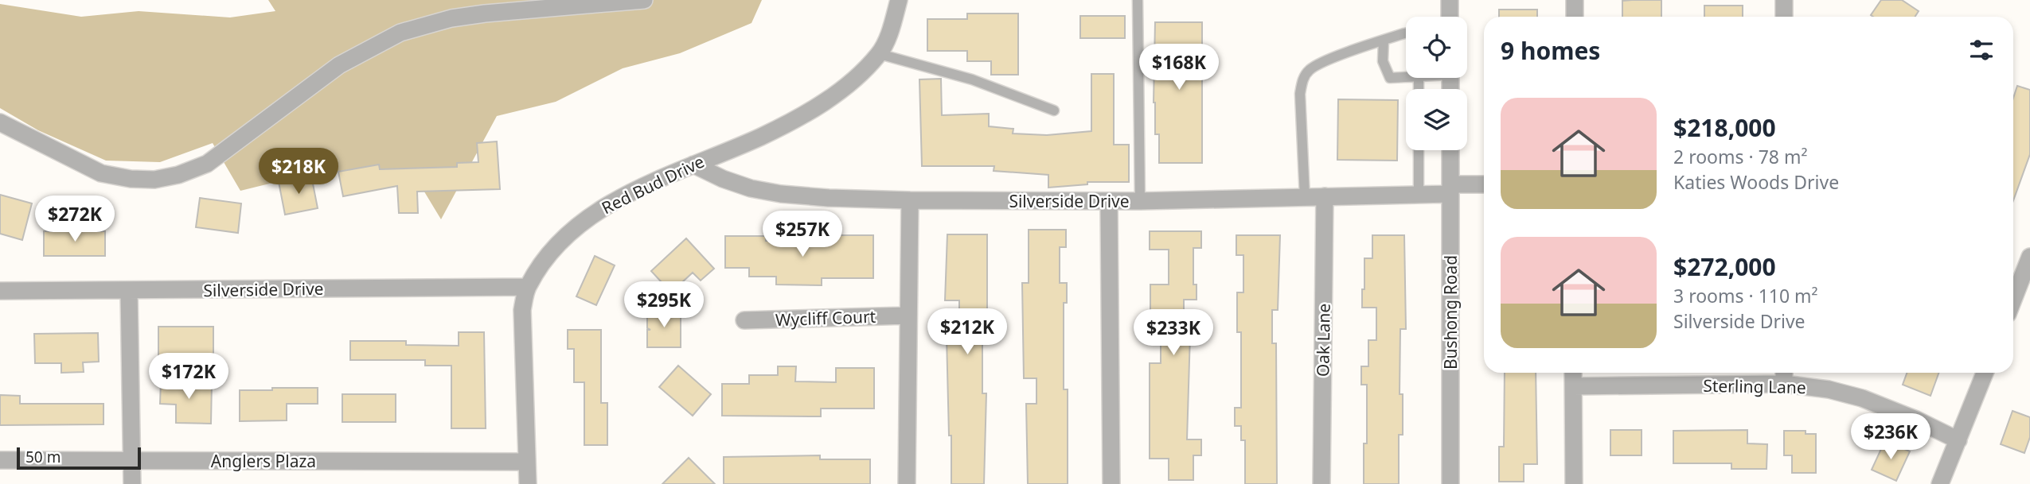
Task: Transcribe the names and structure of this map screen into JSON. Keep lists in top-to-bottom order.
{
  "streets": {
    "street": [
      "Red Bud Drive",
      "Silverside Drive",
      "Bushong Road",
      "Wycliff Court",
      "Oak Lane",
      "Sterling Lane",
      "Anglers Plaza"
    ]
  },
  "crossings": [
    ["Red Bud Drive", "Silverside Drive"],
    ["Red Bud Drive", "Anglers Plaza"],
    ["Silverside Drive", "Bushong Road"],
    ["Silverside Drive", "Oak Lane"]
  ],
  "scale_bar": "50 m",
  "page": {
    "heading": "9 homes",
    "price": [
      "$168K",
      "$218K",
      "$272K",
      "$257K",
      "$295K",
      "$212K",
      "$233K",
      "$172K",
      "$236K"
    ],
    "list": [
      {
        "name": "$218,000",
        "note": "2 rooms · 78 m² · Katies Woods Drive"
      },
      {
        "name": "$272,000",
        "note": "3 rooms · 110 m² · Silverside Drive"
      }
    ],
    "scale": "50 m"
  }
}
